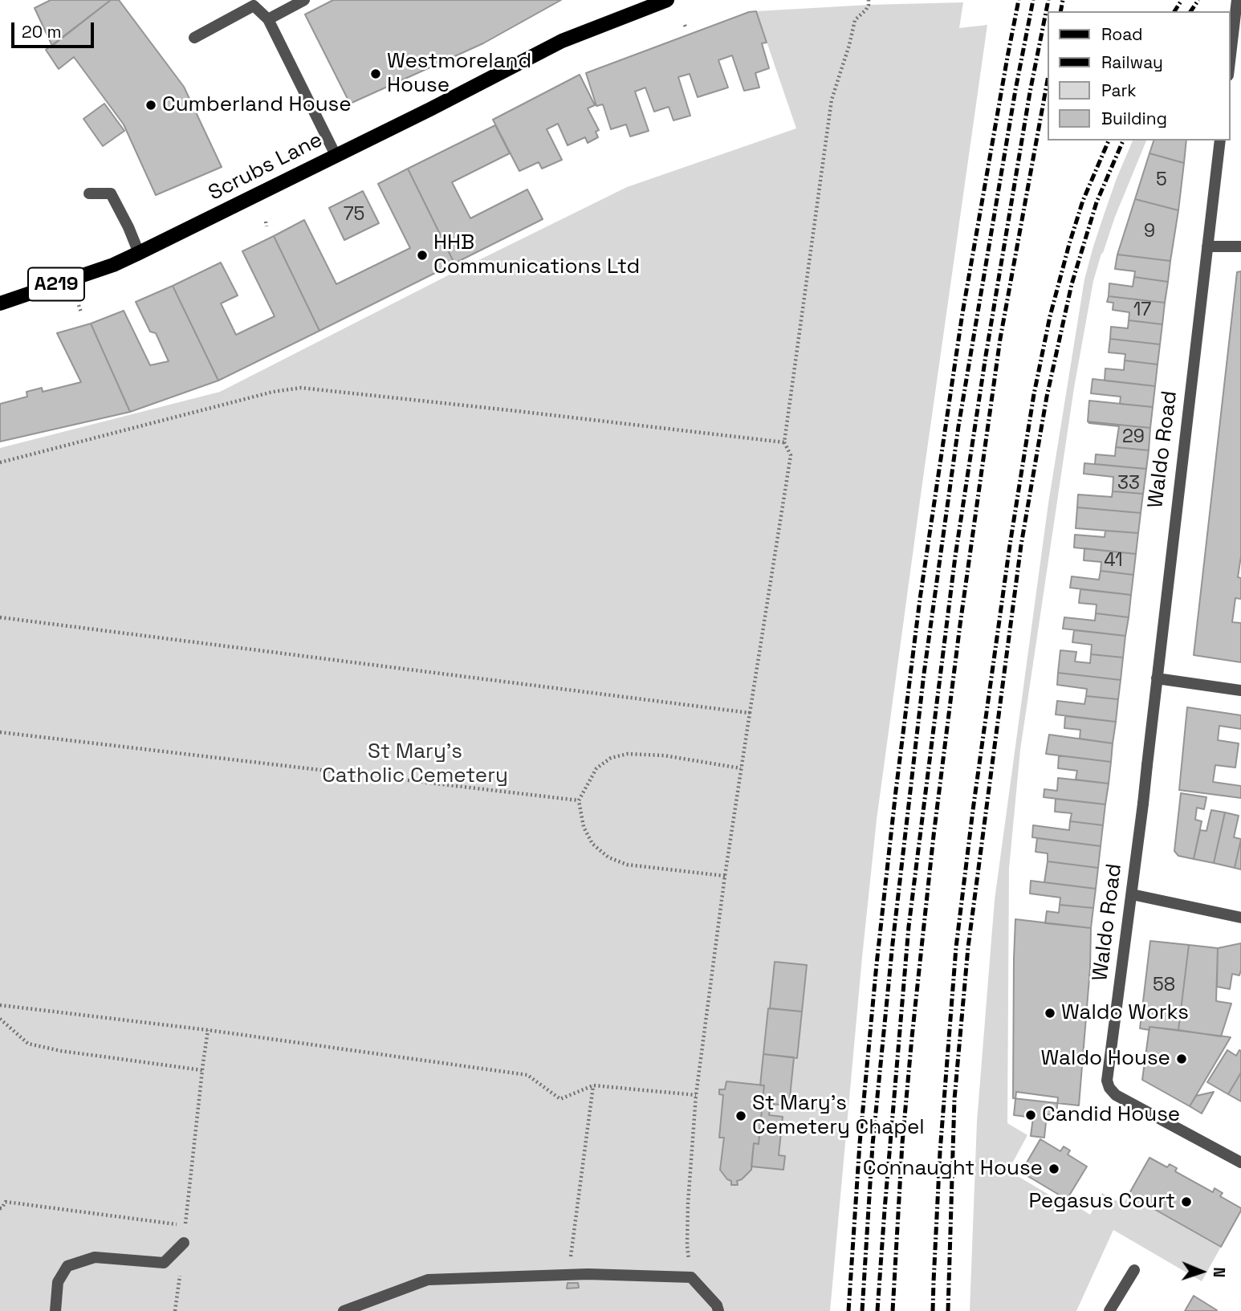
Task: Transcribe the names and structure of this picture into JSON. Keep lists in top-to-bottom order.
{
  "streets": {
    "main road": ["Scrubs Lane", "A219"],
    "street": ["Waldo Road"]
  },
  "parks": ["St Mary's Catholic Cemetery"],
  "places": [
    "Westmoreland House",
    "Cumberland House",
    "HHB Communications Ltd",
    "Waldo Works",
    "Waldo House",
    "Candid House",
    "St Mary’s Cemetery Chapel",
    "Connaught House",
    "Pegasus Court"
  ],
  "house_numbers": [
    "5",
    "75",
    "9",
    "17",
    "29",
    "33",
    "41",
    "58"
  ],
  "legend": [
    "Road",
    "Railway",
    "Park",
    "Building"
  ],
  "scale_bar": "20 m",
  "north": "right"
}
